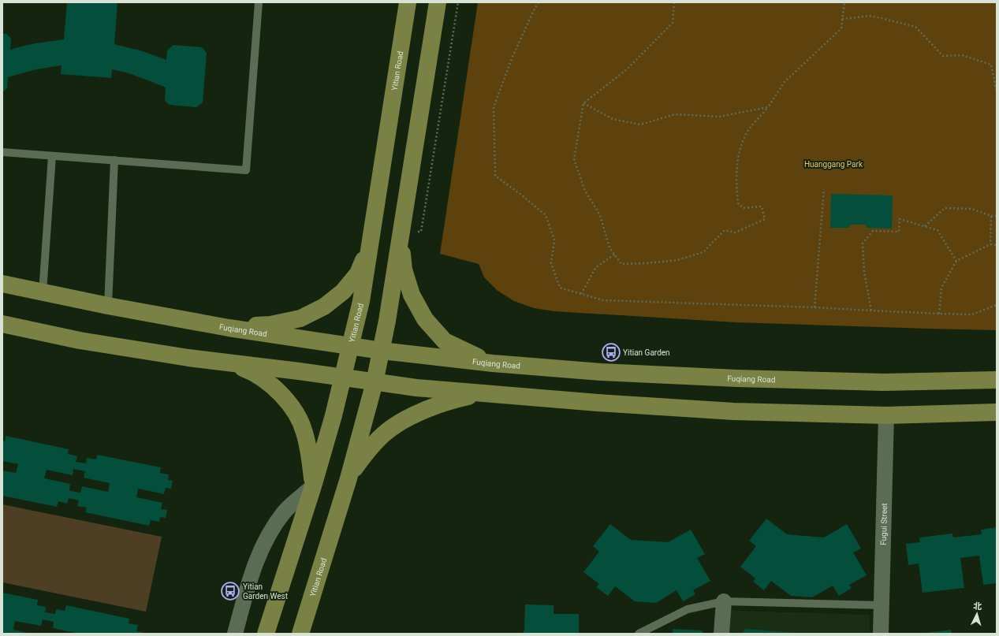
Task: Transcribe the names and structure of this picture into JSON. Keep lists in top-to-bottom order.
{
  "streets": {
    "main road": ["Yitian Road", "Fuqiang Road"],
    "street": ["Fugui Street"]
  },
  "crossings": [
    ["Yitian Road", "Fuqiang Road"]
  ],
  "parks": ["Huanggang Park"],
  "places": {
    "bus stop": ["Yitian Garden", "Yitian Garden West"]
  },
  "north": "top"
}
